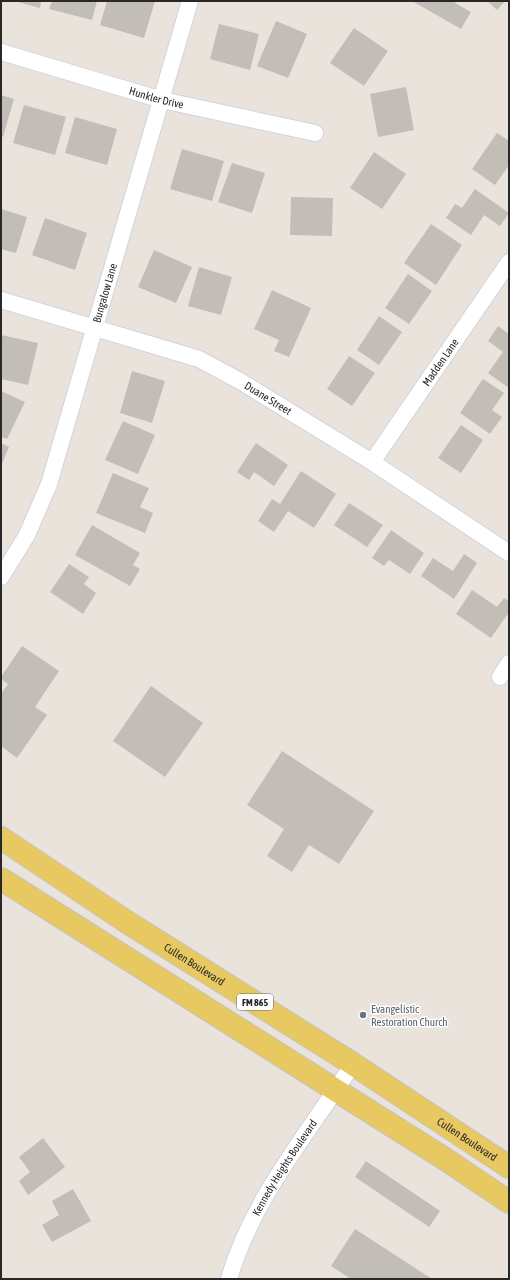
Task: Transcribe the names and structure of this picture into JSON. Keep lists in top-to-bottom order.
{
  "streets": {
    "main road": ["Cullen Boulevard", "FM 865"],
    "street": [
      "Hunkler Drive",
      "Bungalow Lane",
      "Madden Lane",
      "Duane Street",
      "Kennedy Heights Boulevard"
    ]
  },
  "crossings": [
    ["Hunkler Drive", "Bungalow Lane"],
    ["Bungalow Lane", "Duane Street"],
    ["Madden Lane", "Duane Street"],
    ["Cullen Boulevard", "Kennedy Heights Boulevard"],
    ["FM 865", "Kennedy Heights Boulevard"]
  ],
  "places": ["Evangelistic Restoration Church"]
}
